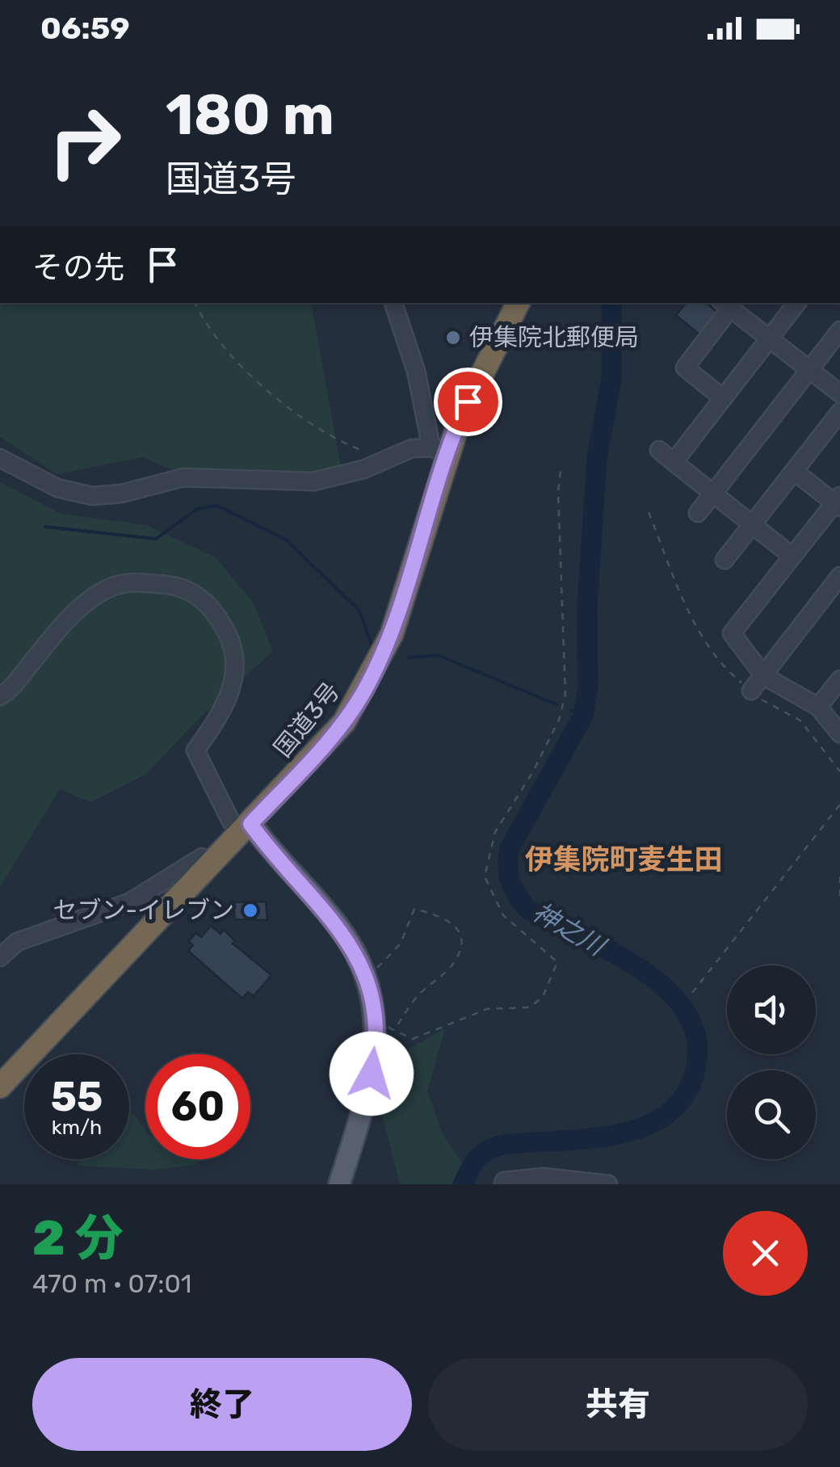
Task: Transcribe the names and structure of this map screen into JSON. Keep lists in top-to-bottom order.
{
  "streets": {
    "highway": ["国道3号"]
  },
  "districts": ["伊集院町麦生田"],
  "water": ["神之川"],
  "places": ["伊集院北郵便局", "セブン-イレブン"],
  "page": {
    "status": "06:59",
    "turn": ["180 m", "国道3号"],
    "then": "その先",
    "speed": "55 km/h",
    "limit": "60",
    "heading": ["2 分", "470 m · 07:01"],
    "buttons": ["終了", "共有"]
  }
}
